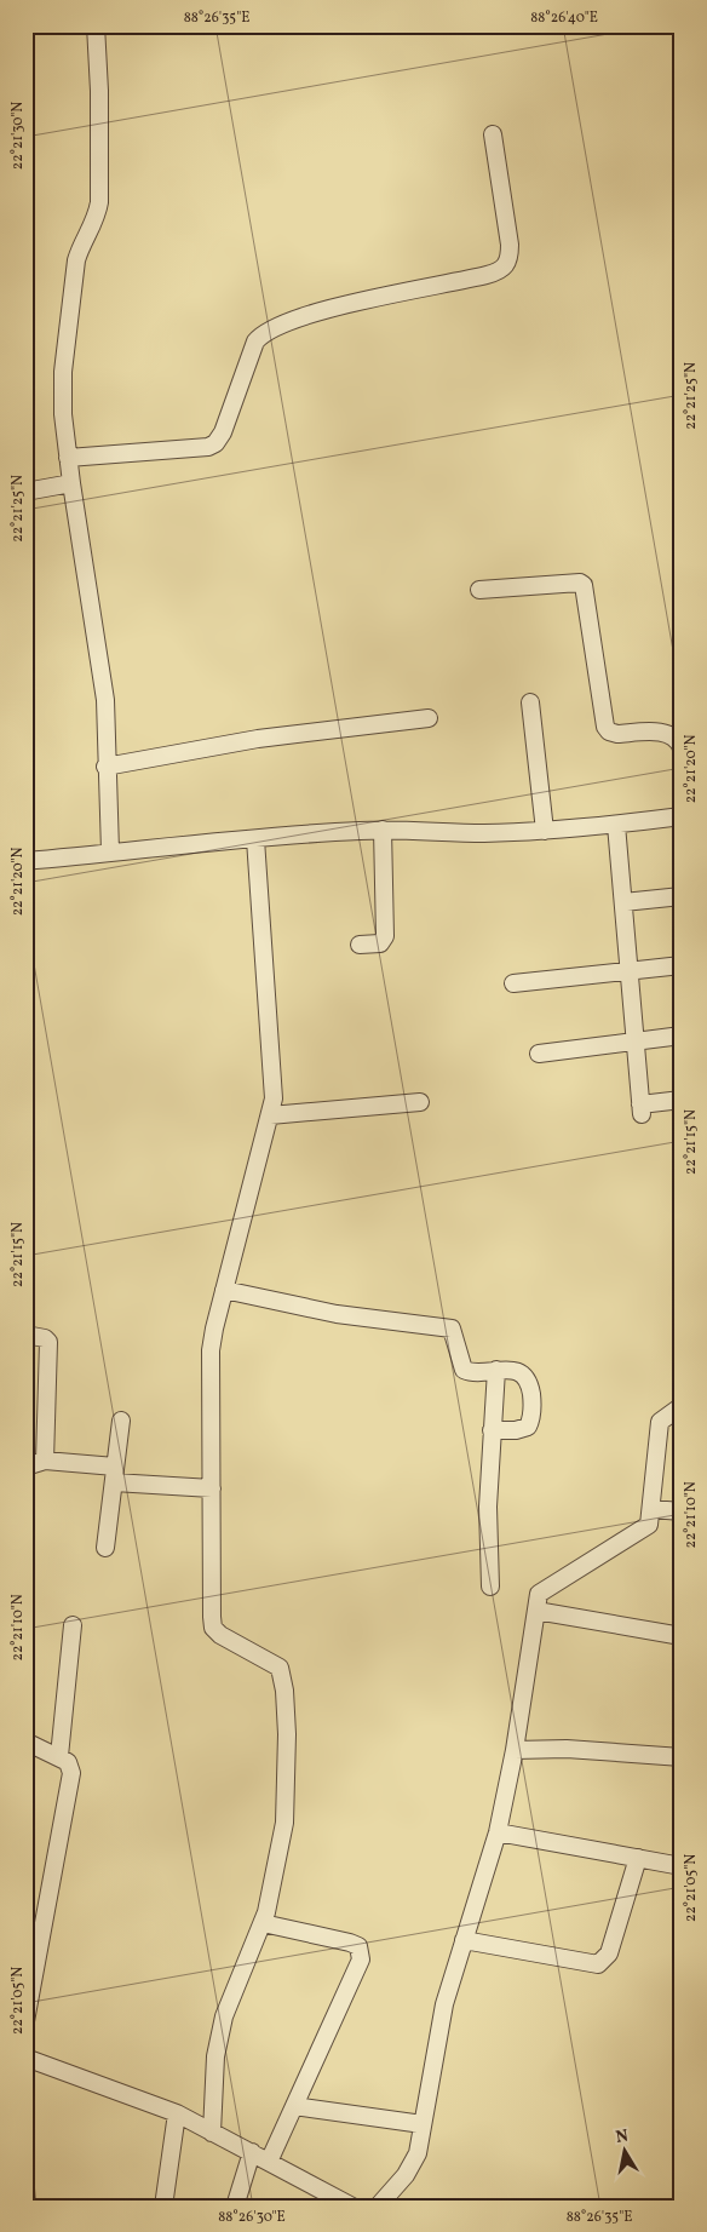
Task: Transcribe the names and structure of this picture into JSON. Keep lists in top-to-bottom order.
{
  "north": "top",
  "coordinates": [
    "88°26'35\"E",
    "88°26'40\"E",
    "22°21'30\"N",
    "22°21'25\"N",
    "22°21'20\"N",
    "22°21'15\"N",
    "22°21'10\"N",
    "22°21'05\"N",
    "88°26'30\"E"
  ]
}
